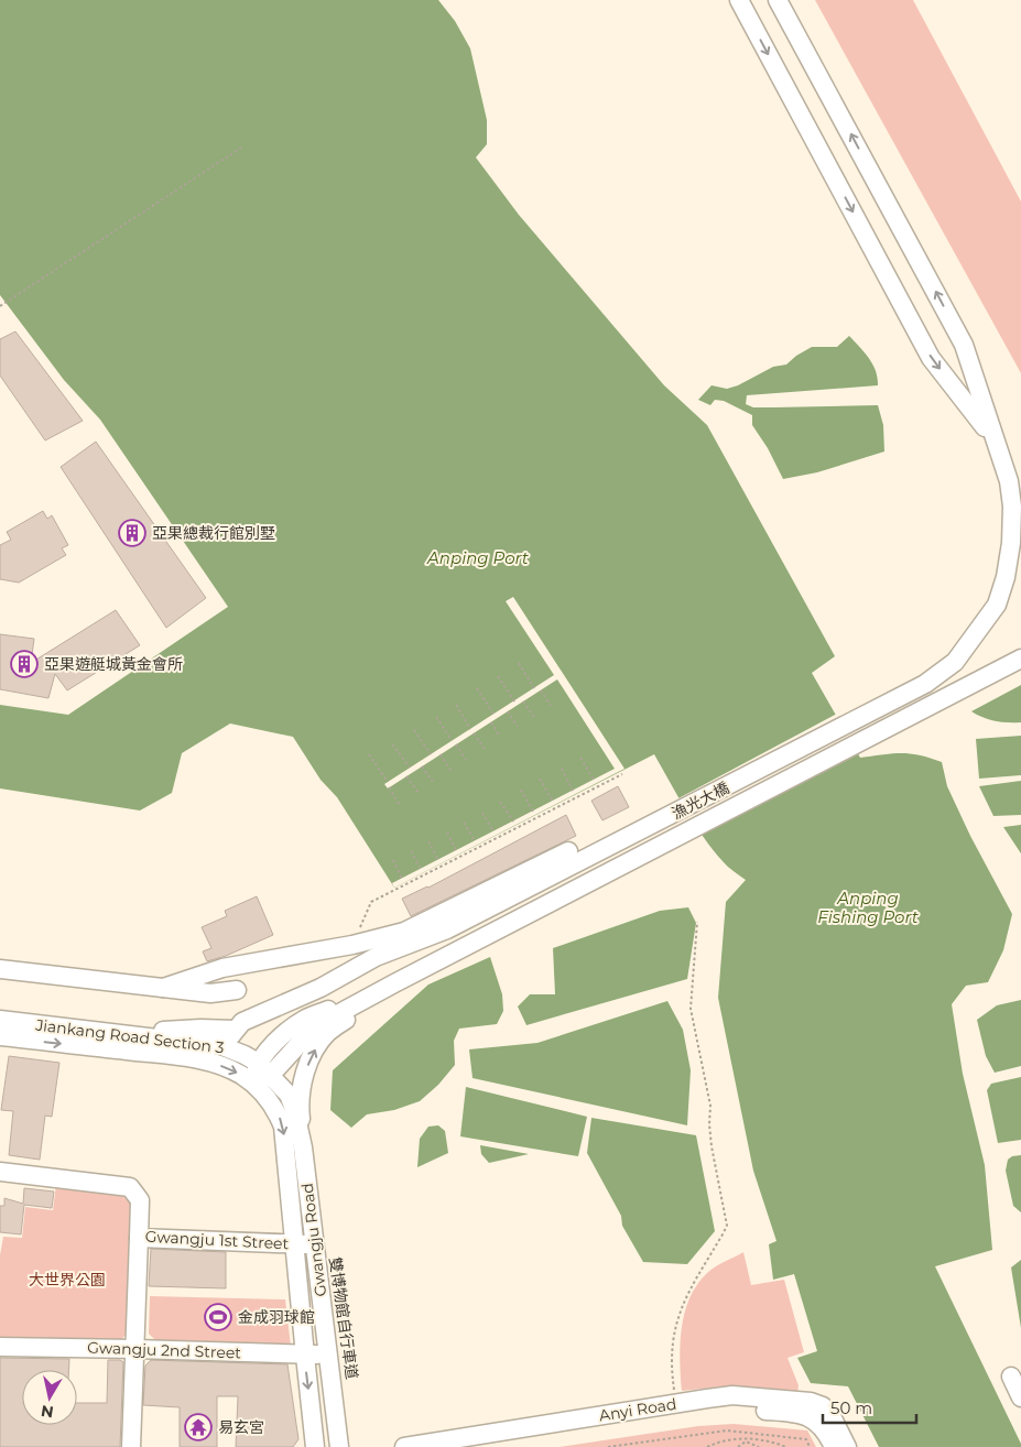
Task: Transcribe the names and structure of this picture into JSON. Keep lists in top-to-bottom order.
{
  "streets": {
    "street": [
      "漁光大橋",
      "Jiankang Road Section 3",
      "Gwangju 1st Street",
      "Gwangju Road",
      "Gwangju 2nd Street",
      "Anyi Road"
    ]
  },
  "crossings": [
    ["Jiankang Road Section 3", "Gwangju Road"],
    ["Gwangju 1st Street", "Gwangju Road"],
    ["Gwangju Road", "Gwangju 2nd Street"]
  ],
  "water": ["Anping Port", "Anping Fishing Port"],
  "parks": ["大世界公園"],
  "places": {
    "building": ["亞果總裁行館別墅", "亞果遊艇城黃金會所"],
    "sports": ["金成羽球館"],
    "temple": ["易玄宮"]
  },
  "scale_bar": "50 m",
  "north": "bottom"
}
